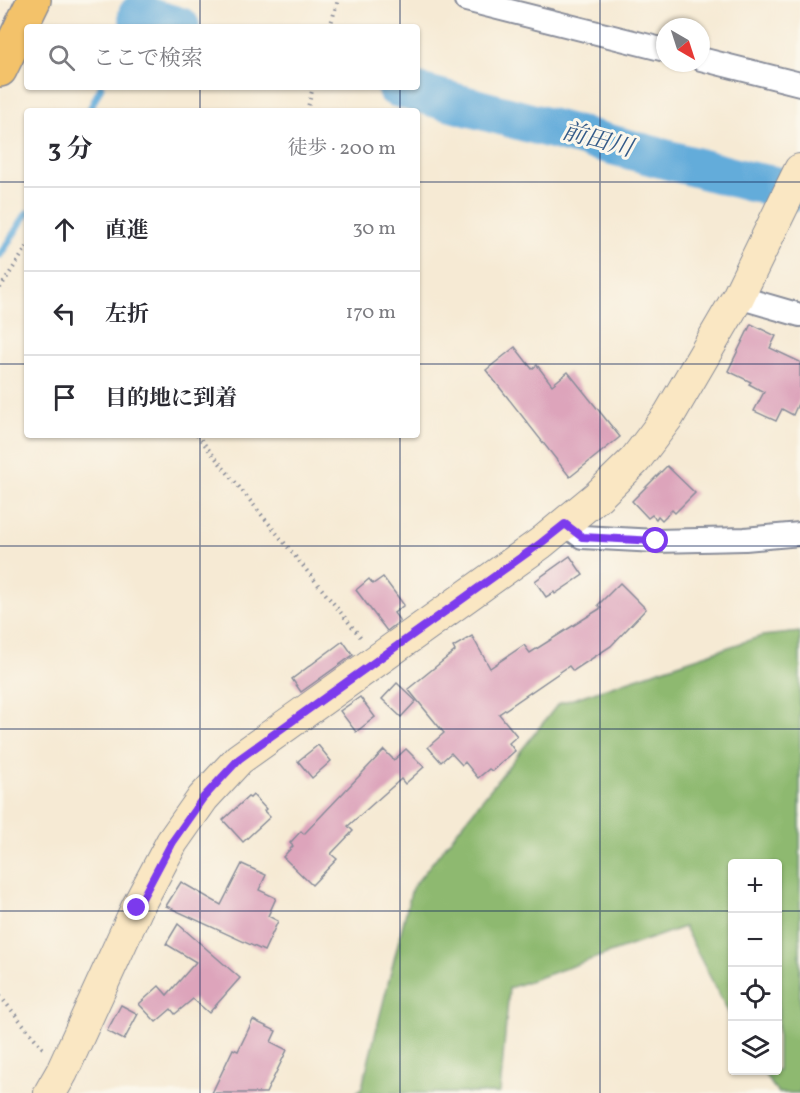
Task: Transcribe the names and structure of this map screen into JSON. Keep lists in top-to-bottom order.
{
  "water": ["前田川"],
  "north": "bottom right",
  "page": {
    "search": "ここで検索",
    "heading": ["3 分", "徒歩 · 200 m"],
    "list": [
      ["直進", "30 m"],
      ["左折", "170 m"],
      "目的地に到着"
    ],
    "map_buttons": ["+", "−"]
  }
}
